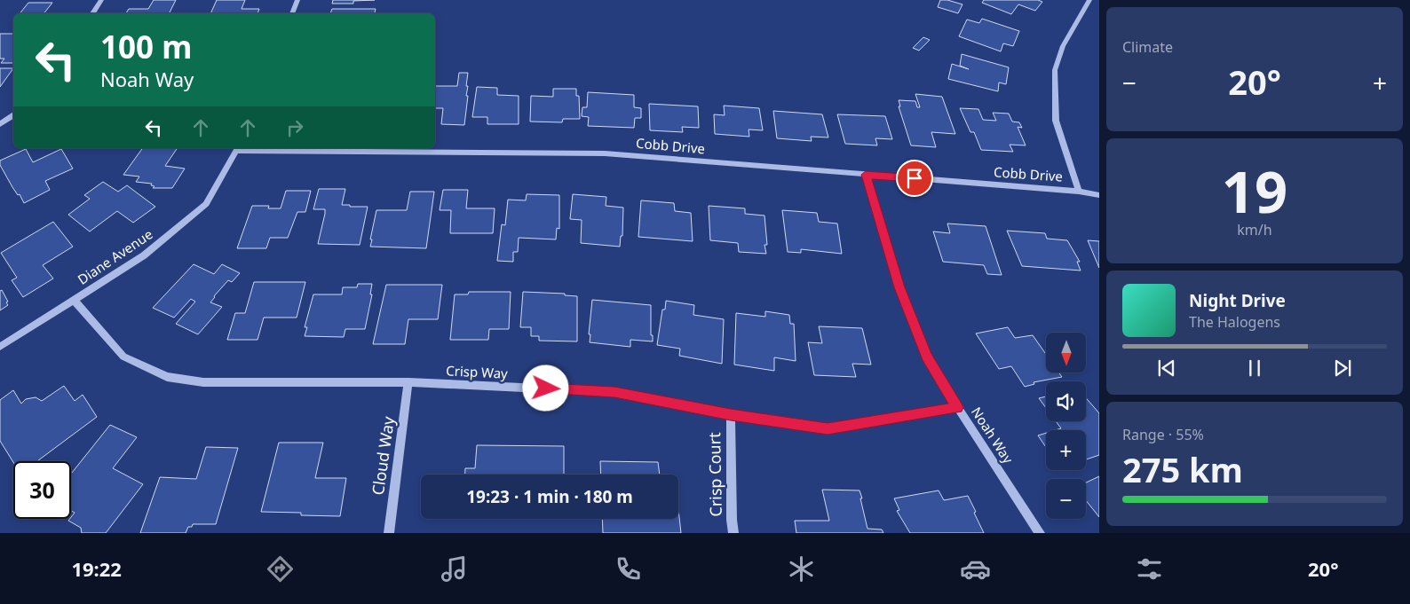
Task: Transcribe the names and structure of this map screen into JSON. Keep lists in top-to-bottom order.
{
  "streets": {
    "street": [
      "Cobb Drive",
      "Diane Avenue",
      "Crisp Way",
      "Noah Way",
      "Cloud Way",
      "Crisp Court"
    ]
  },
  "crossings": [
    ["Cobb Drive", "Diane Avenue"],
    ["Cobb Drive", "Noah Way"],
    ["Diane Avenue", "Crisp Way"],
    ["Crisp Way", "Noah Way"],
    ["Crisp Way", "Cloud Way"],
    ["Crisp Way", "Crisp Court"]
  ],
  "north": "bottom",
  "page": {
    "tile": [
      "Climate",
      ["19", "km/h"],
      ["Range · 55%", "275 km"]
    ],
    "turn": ["100 m", "Noah Way"],
    "heat": ["−", "20°", "+"],
    "song": ["Night Drive", "The Halogens"],
    "map_buttons": ["+", "−"],
    "limit": "30",
    "trip": "19:23 · 1 min · 180 m",
    "tabs": ["19:22", "20°"]
  }
}
